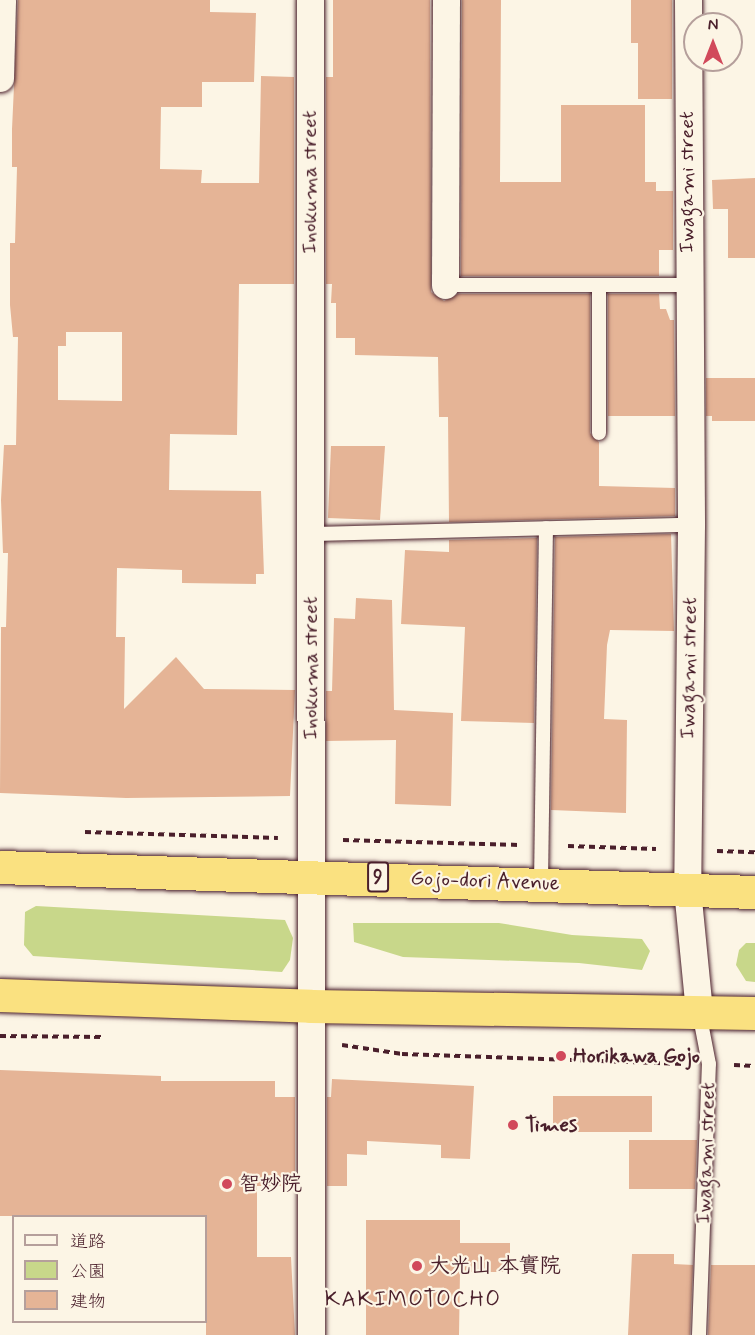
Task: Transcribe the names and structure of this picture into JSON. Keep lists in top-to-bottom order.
{
  "streets": {
    "highway": ["9", "Gojo-dori Avenue"],
    "street": ["Inokuma street", "Iwagami street"]
  },
  "crossings": [
    ["Inokuma street", "Gojo-dori Avenue"],
    ["Iwagami street", "Gojo-dori Avenue"]
  ],
  "districts": ["KAKIMOTOCHO"],
  "places": [
    "Horikawa Gojo",
    "Times",
    "智妙院",
    "大光山 本實院"
  ],
  "legend": ["道路", "公園", "建物"],
  "north": "top"
}
